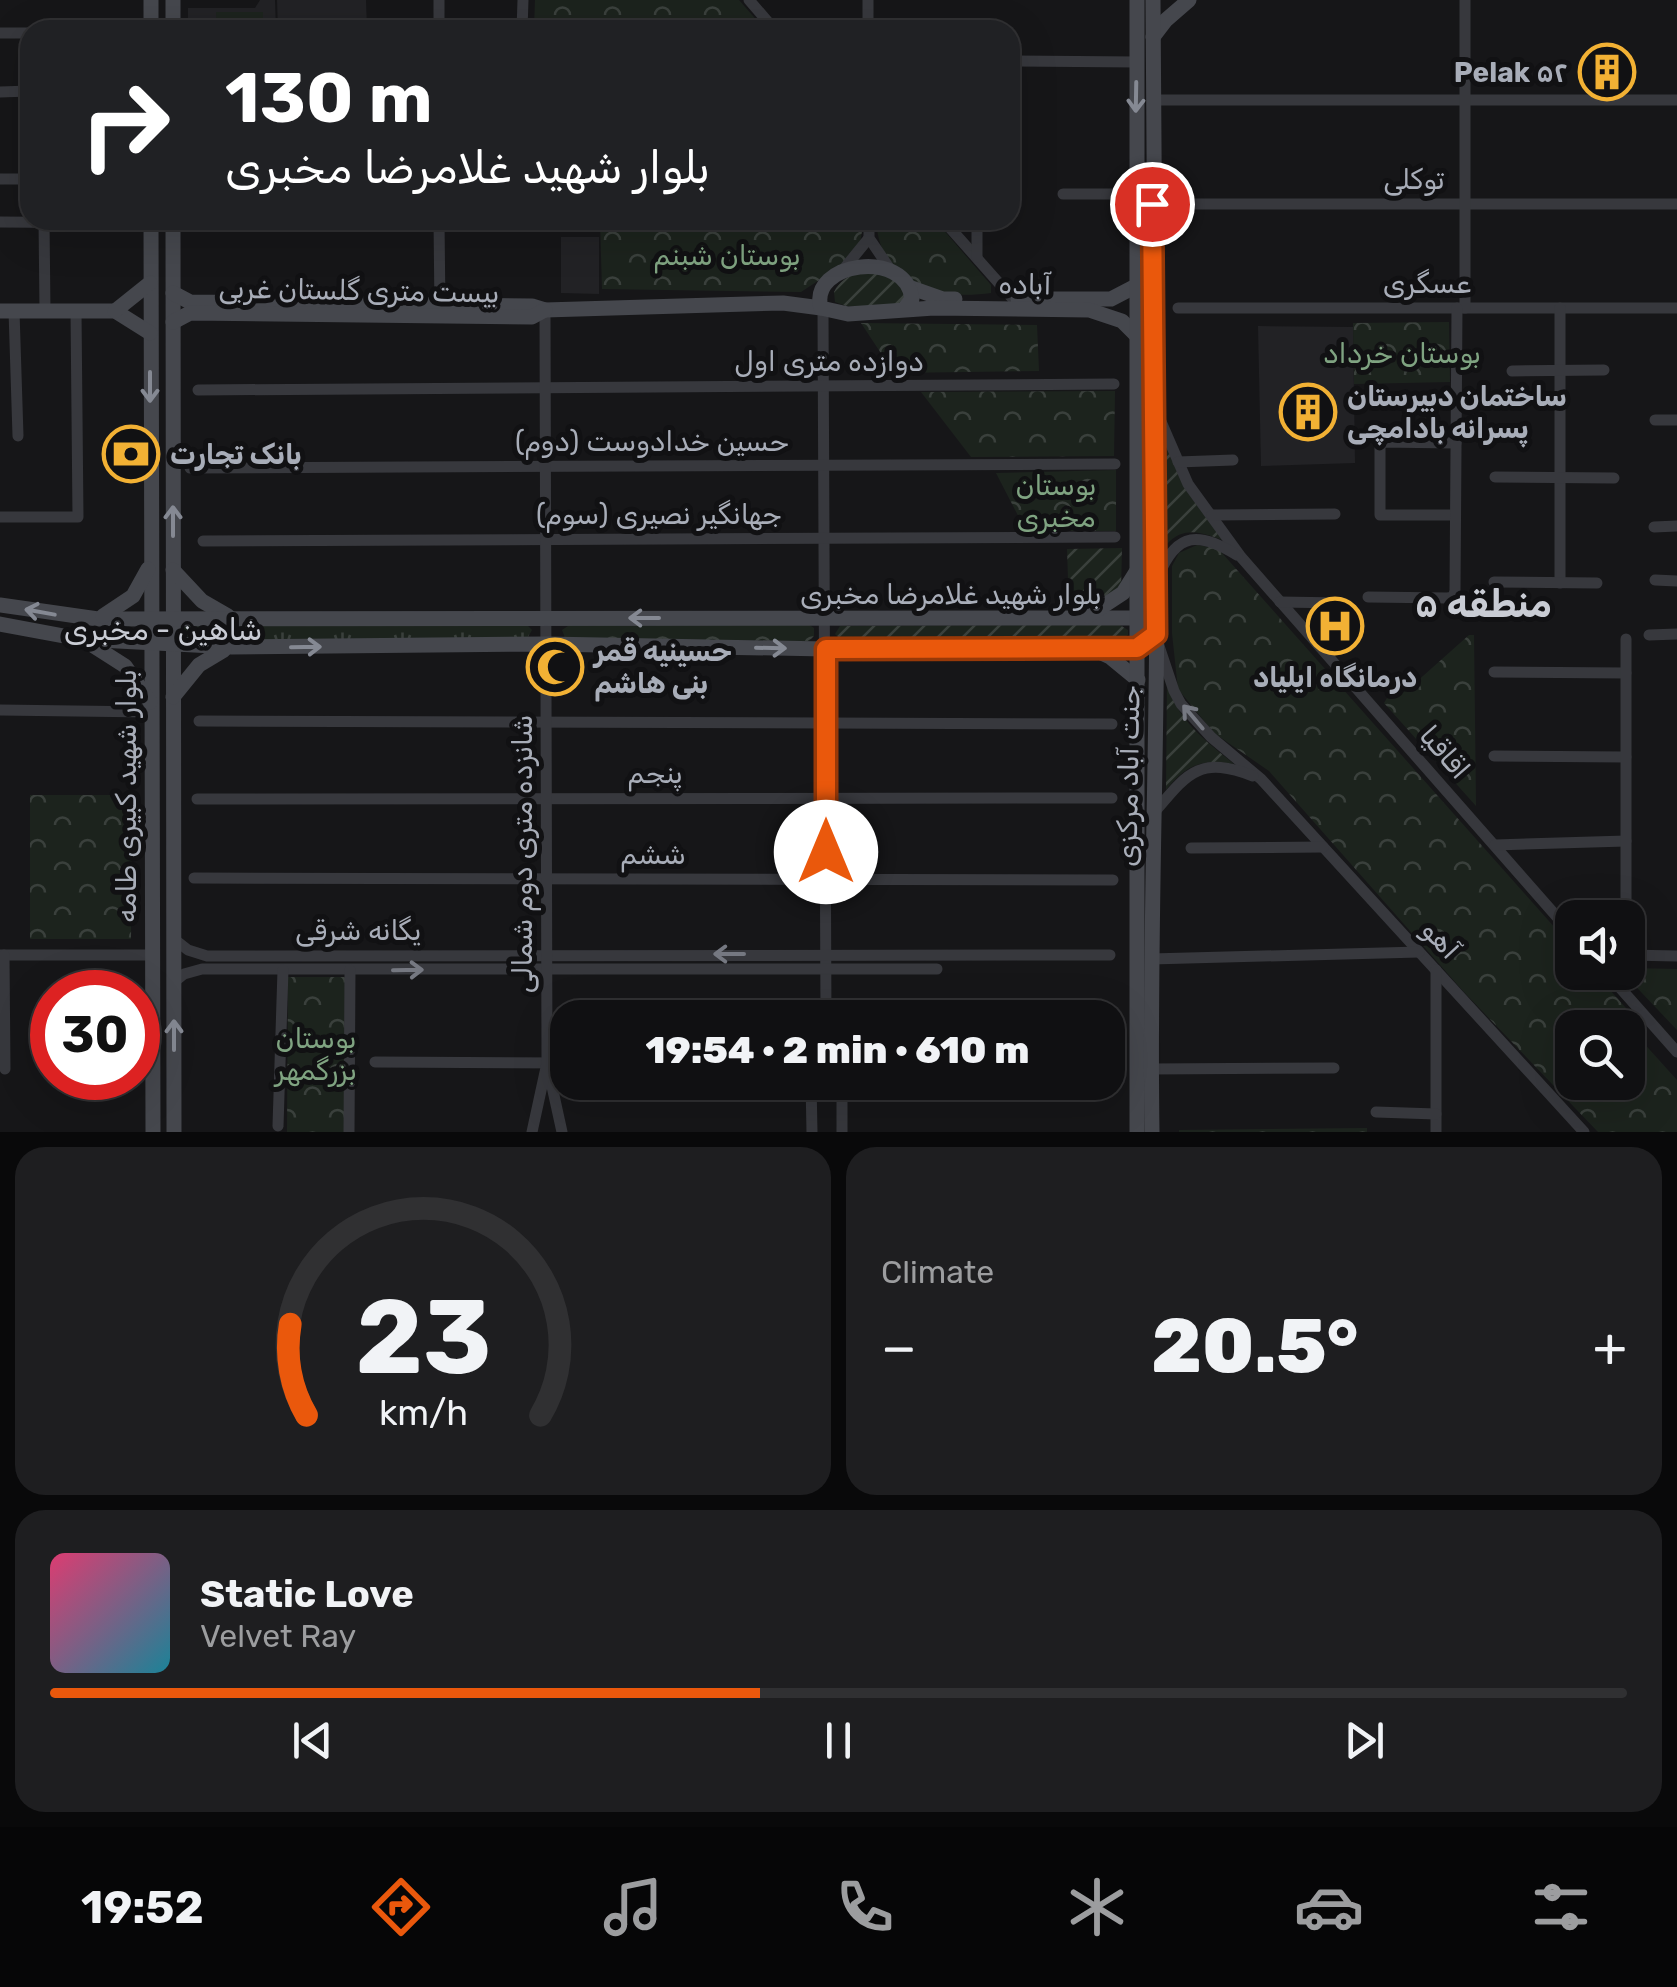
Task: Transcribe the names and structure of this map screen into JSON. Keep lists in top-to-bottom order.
{
  "streets": {
    "main road": [
      "آباده",
      "بیست متری گلستان غربی",
      "بلوار شهید غلامرضا مخبری",
      "جنت آباد مرکزی",
      "بلوار شهید کبیری طامه"
    ],
    "street": [
      "توکلی",
      "عسگری",
      "دوازده متری اول",
      "حسین خدادوست (دوم)",
      "جهانگیر نصیری (سوم)",
      "اقاقیا",
      "پنجم",
      "شانزده متری دوم شمالی",
      "ششم",
      "یگانه شرقی",
      "آهو"
    ]
  },
  "crossings": [
    ["توکلی", "جنت آباد مرکزی"],
    ["آباده", "بیست متری گلستان غربی"],
    ["آباده", "جنت آباد مرکزی"],
    ["بیست متری گلستان غربی", "بلوار شهید کبیری طامه"],
    ["بیست متری گلستان غربی", "شانزده متری دوم شمالی"],
    ["دوازده متری اول", "شانزده متری دوم شمالی"],
    ["حسین خدادوست (دوم)", "شانزده متری دوم شمالی"],
    ["جهانگیر نصیری (سوم)", "شانزده متری دوم شمالی"],
    ["بلوار شهید غلامرضا مخبری", "جنت آباد مرکزی"],
    ["بلوار شهید غلامرضا مخبری", "بلوار شهید کبیری طامه"],
    ["بلوار شهید غلامرضا مخبری", "شانزده متری دوم شمالی"],
    ["بلوار شهید غلامرضا مخبری", "آهو"],
    ["اقاقیا", "جنت آباد مرکزی"],
    ["پنجم", "شانزده متری دوم شمالی"],
    ["جنت آباد مرکزی", "آهو"],
    ["بلوار شهید کبیری طامه", "یگانه شرقی"],
    ["شانزده متری دوم شمالی", "ششم"],
    ["شانزده متری دوم شمالی", "یگانه شرقی"]
  ],
  "districts": ["منطقه ۵", "شاهین - مخبری"],
  "parks": [
    "بوستان شبنم",
    "بوستان خرداد",
    "بوستان مخبری",
    "بوستان بزرگمهر"
  ],
  "places": {
    "building": ["Pelak ۵۲", "ساختمان دبیرستان پسرانه بادامچی"],
    "bank": ["بانک تجارت"],
    "hospital": ["درمانگاه ایلیاد"],
    "mosque": ["حسینیه قمر بنی هاشم"]
  },
  "page": {
    "turn": ["130 m", "بلوار شهید غلامرضا مخبری"],
    "limit": "30",
    "trip": "19:54 · 2 min · 610 m",
    "tile": "Climate",
    "heat": ["−", "20.5°", "+"],
    "song": ["Static Love", "Velvet Ray"],
    "tabs": "19:52",
    "gauge": ["23", "km/h"]
  }
}
